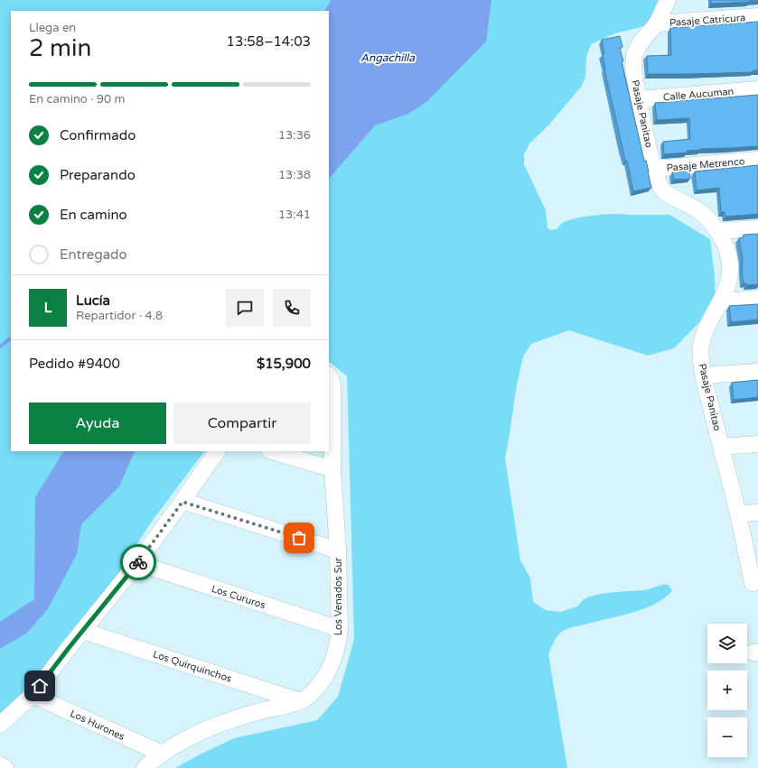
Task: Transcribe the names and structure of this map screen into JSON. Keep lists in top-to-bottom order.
{
  "streets": {
    "street": [
      "Pasaje Catricura",
      "Calle Aucuman",
      "Pasaje Panitao",
      "Pasaje Metrenco",
      "Los Cururos",
      "Los Venados Sur",
      "Los Quirquinchos",
      "Los Hurones"
    ]
  },
  "crossings": [
    ["Pasaje Catricura", "Pasaje Panitao"],
    ["Calle Aucuman", "Pasaje Panitao"],
    ["Pasaje Panitao", "Pasaje Metrenco"],
    ["Los Cururos", "Los Venados Sur"],
    ["Los Venados Sur", "Los Quirquinchos"],
    ["Los Venados Sur", "Los Hurones"]
  ],
  "water": ["Angachilla"],
  "page": {
    "heading": ["2 min", "Llega en", "13:58–14:03"],
    "panel": [
      "Lucía",
      "Repartidor · 4.8",
      "Pedido #9400",
      "$15,900"
    ],
    "bar": "En camino · 90 m",
    "list": [
      ["Confirmado", "13:36"],
      ["Preparando", "13:38"],
      ["En camino", "13:41"],
      "Entregado"
    ],
    "round": "L",
    "buttons": ["Ayuda", "Compartir"],
    "map_buttons": ["+", "−"]
  }
}
